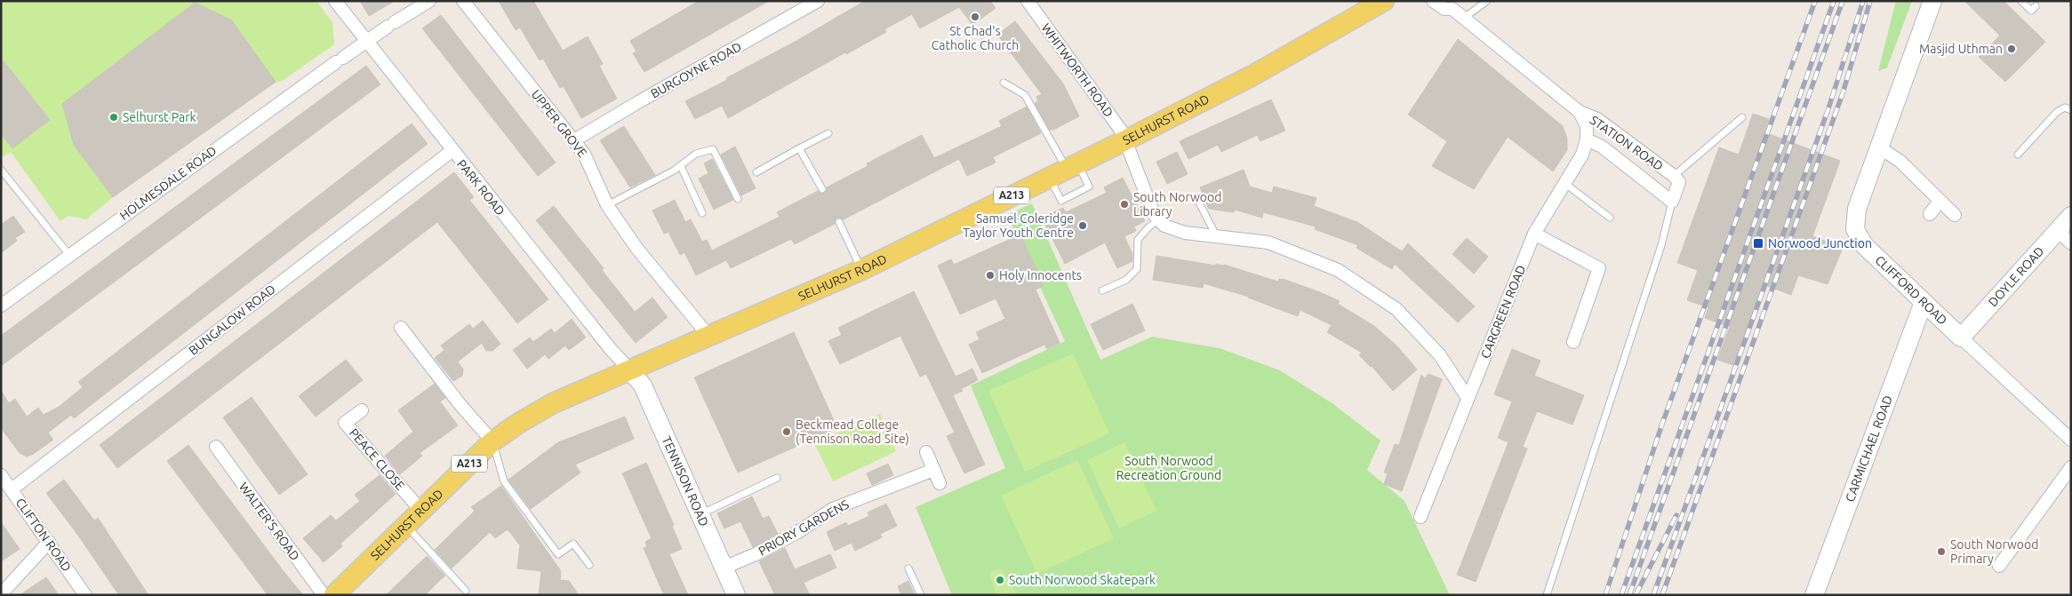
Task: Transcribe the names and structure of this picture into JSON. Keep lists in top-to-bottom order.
{
  "streets": {
    "main road": ["SELHURST ROAD", "A213"],
    "street": [
      "BURGOYNE ROAD",
      "WHITWORTH ROAD",
      "UPPER GROVE",
      "STATION ROAD",
      "HOLMESDALE ROAD",
      "PARK ROAD",
      "DOYLE ROAD",
      "CLIFFORD ROAD",
      "CARGREEN ROAD",
      "BUNGALOW ROAD",
      "CARMICHAEL ROAD",
      "PEACE CLOSE",
      "TENNISON ROAD",
      "WALTER'S ROAD",
      "PRIORY GARDENS",
      "CLIFTON ROAD"
    ]
  },
  "crossings": [
    ["BURGOYNE ROAD", "UPPER GROVE"],
    ["WHITWORTH ROAD", "SELHURST ROAD"],
    ["SELHURST ROAD", "UPPER GROVE"],
    ["SELHURST ROAD", "PARK ROAD"],
    ["SELHURST ROAD", "PEACE CLOSE"],
    ["SELHURST ROAD", "TENNISON ROAD"],
    ["STATION ROAD", "CARGREEN ROAD"],
    ["HOLMESDALE ROAD", "PARK ROAD"],
    ["PARK ROAD", "BUNGALOW ROAD"],
    ["PARK ROAD", "TENNISON ROAD"],
    ["DOYLE ROAD", "CLIFFORD ROAD"],
    ["CLIFFORD ROAD", "CARMICHAEL ROAD"],
    ["BUNGALOW ROAD", "CLIFTON ROAD"],
    ["TENNISON ROAD", "PRIORY GARDENS"]
  ],
  "parks": ["South Norwood Recreation Ground"],
  "places": {
    "other": [
      "St Chad's Catholic Church",
      "Masjid Uthman",
      "Selhurst Park",
      "South Norwood Library",
      "Samuel Coleridge Taylor Youth Centre",
      "Holy Innocents",
      "Beckmead College (Tennison Road Site)",
      "South Norwood Primary",
      "South Norwood Skatepark"
    ],
    "transit": ["Norwood Junction"]
  }
}
